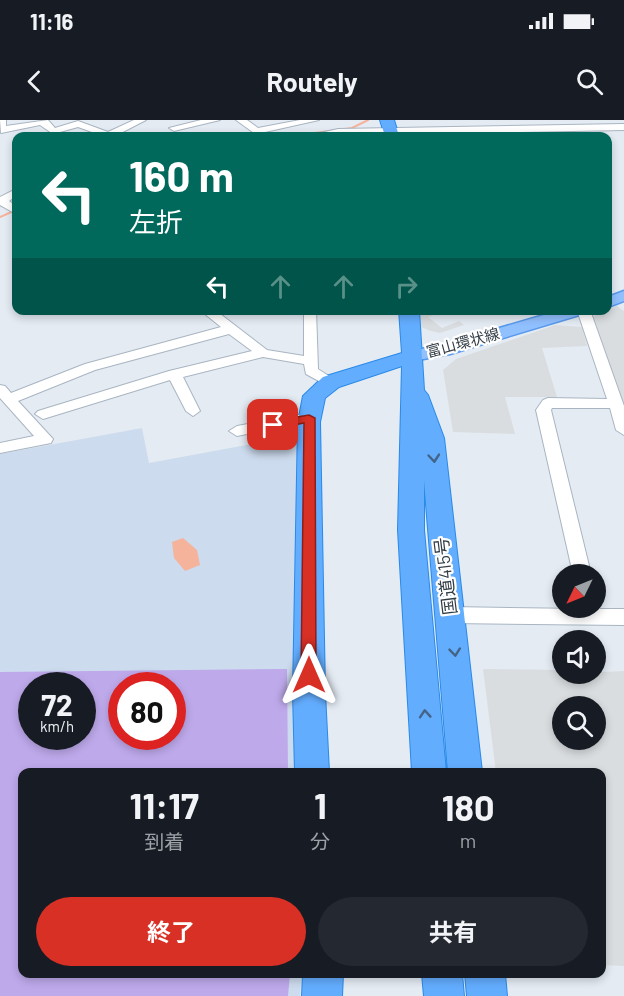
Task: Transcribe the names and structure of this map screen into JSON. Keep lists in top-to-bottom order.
{
  "streets": {
    "highway": ["国道415号"],
    "main road": ["富山環状線"]
  },
  "crossings": [
    ["富山環状線", "国道415号"]
  ],
  "north": "bottom left",
  "page": {
    "status": "11:16",
    "header": "Routely",
    "turn": ["160 m", "左折"],
    "speed": "72 km/h",
    "limit": "80",
    "eta": [
      "11:17",
      "到着",
      "1",
      "分",
      "180",
      "m"
    ],
    "buttons": ["終了", "共有"]
  }
}
